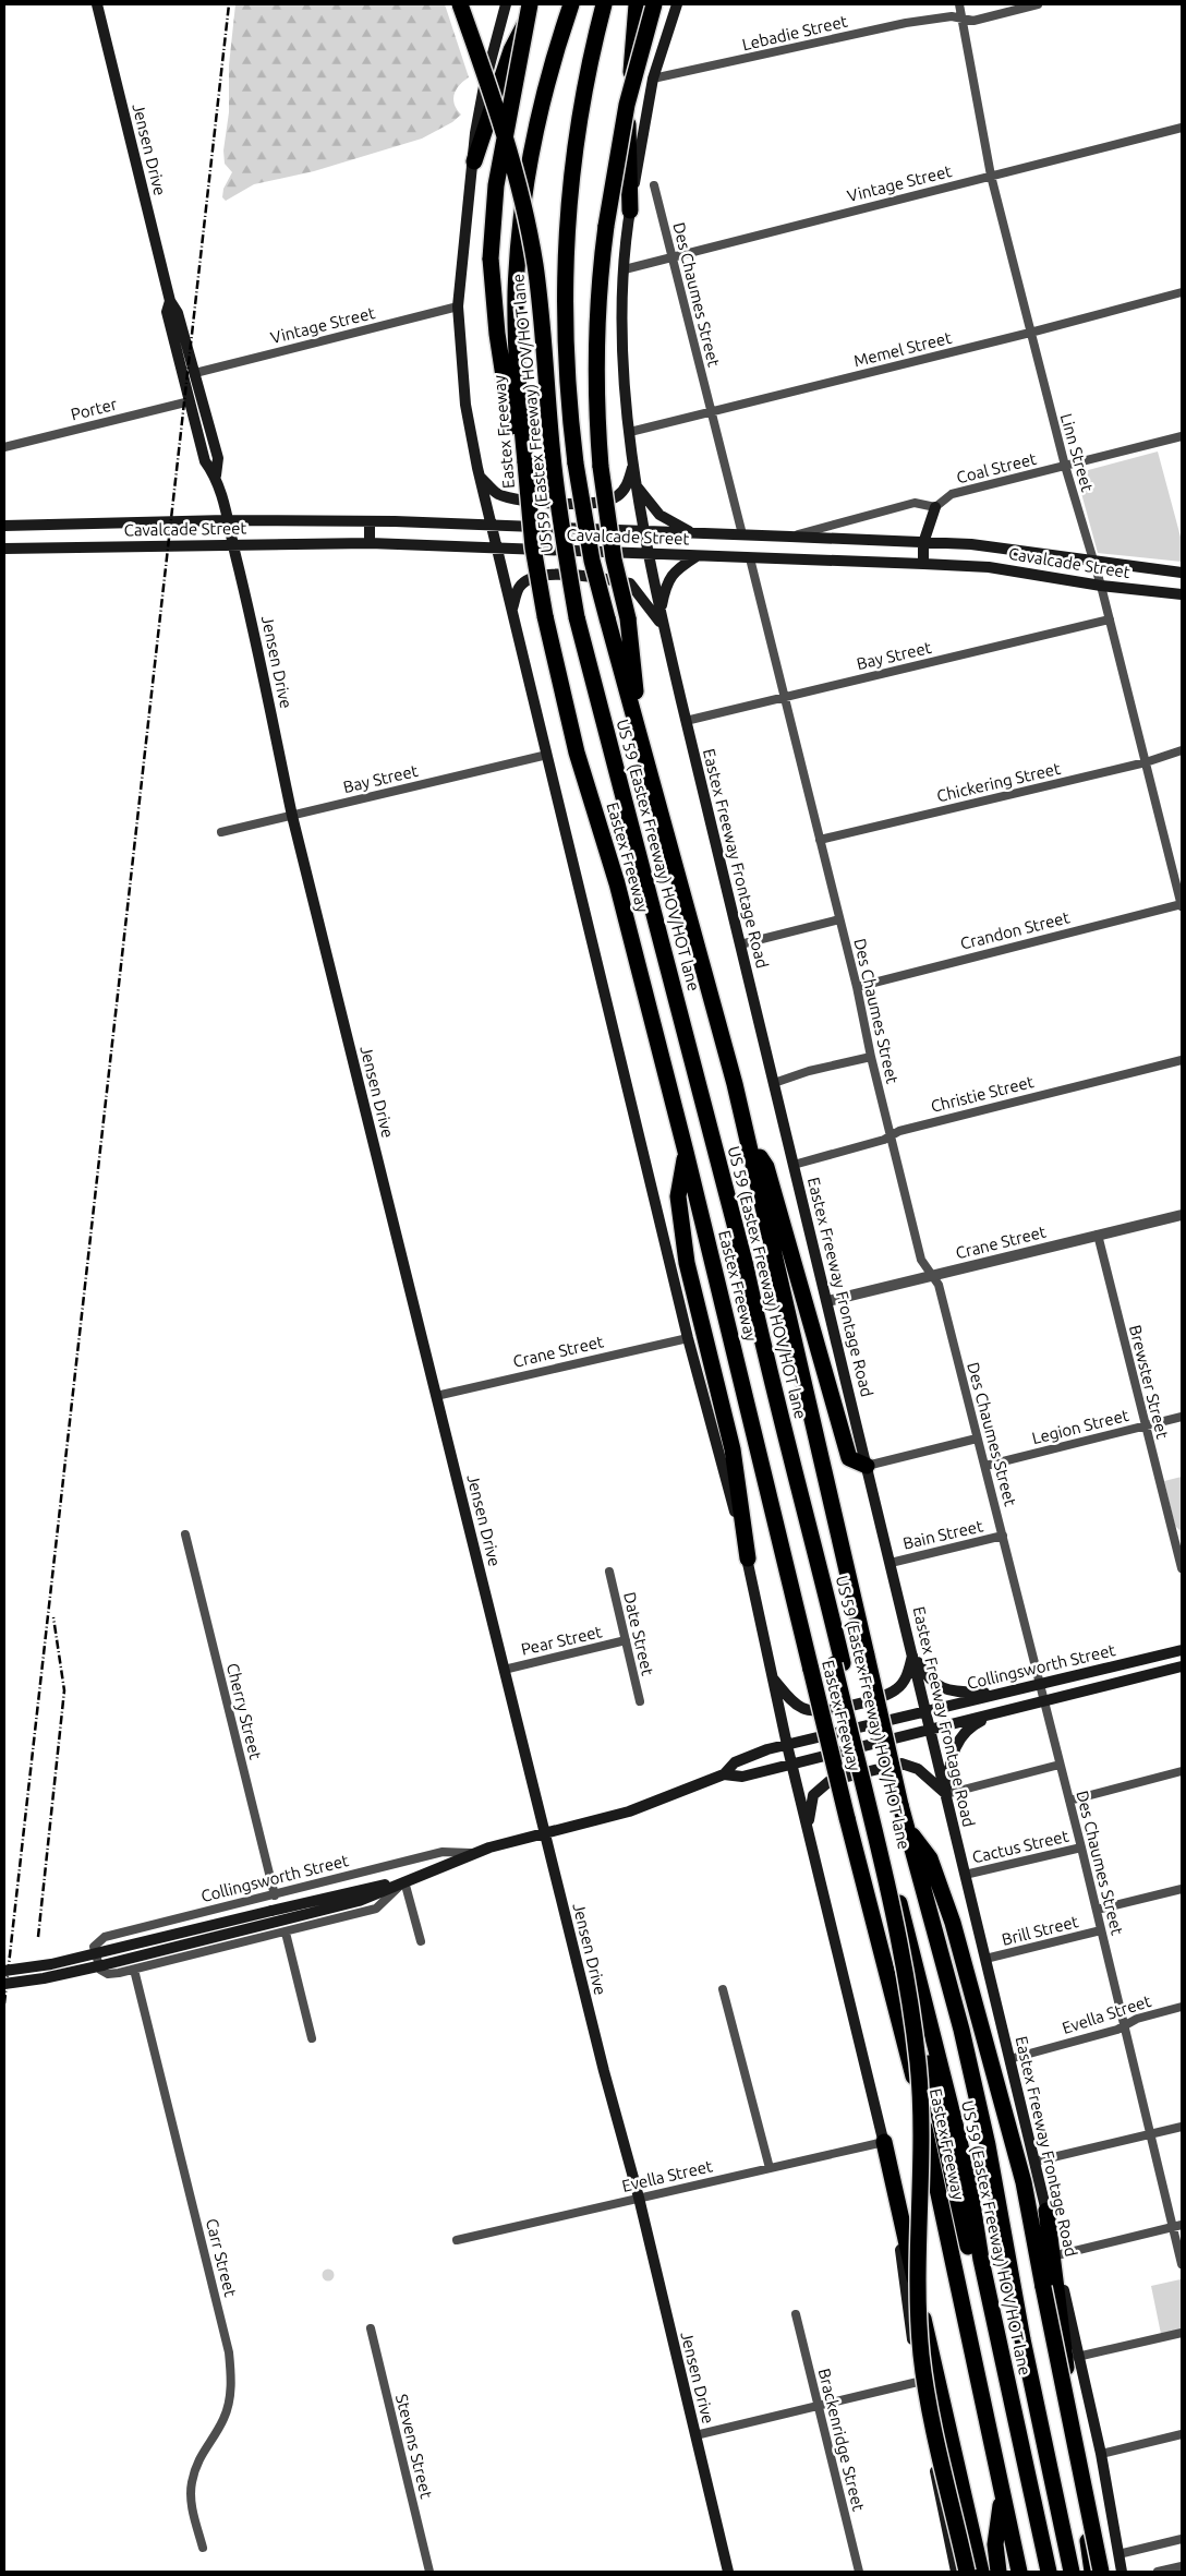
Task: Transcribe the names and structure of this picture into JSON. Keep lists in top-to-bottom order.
{
  "streets": {
    "highway": ["US 59 (Eastex Freeway) HOV/HOT lane", "Eastex Freeway"],
    "main road": [
      "Jensen Drive",
      "Cavalcade Street",
      "Eastex Freeway Frontage Road",
      "Collingsworth Street"
    ],
    "street": [
      "Lebadie Street",
      "Vintage Street",
      "Des Chaumes Street",
      "Memel Street",
      "Porter",
      "Linn Street",
      "Coal Street",
      "Bay Street",
      "Chickering Street",
      "Crandon Street",
      "Christie Street",
      "Crane Street",
      "Brewster Street",
      "Legion Street",
      "Bain Street",
      "Date Street",
      "Pear Street",
      "Cherry Street",
      "Cactus Street",
      "Brill Street",
      "Evella Street",
      "Carr Street",
      "Brackenridge Street",
      "Stevens Street"
    ]
  },
  "crossings": [
    ["Lebadie Street", "Linn Street"],
    ["Lebadie Street", "Eastex Freeway Frontage Road"],
    ["Jensen Drive", "Vintage Street"],
    ["Jensen Drive", "Porter"],
    ["Jensen Drive", "Cavalcade Street"],
    ["Jensen Drive", "Bay Street"],
    ["Jensen Drive", "Crane Street"],
    ["Jensen Drive", "Pear Street"],
    ["Jensen Drive", "Collingsworth Street"],
    ["Jensen Drive", "Evella Street"],
    ["Vintage Street", "Des Chaumes Street"],
    ["Vintage Street", "Linn Street"],
    ["Vintage Street", "Eastex Freeway Frontage Road"],
    ["Des Chaumes Street", "Memel Street"],
    ["Des Chaumes Street", "Cavalcade Street"],
    ["Des Chaumes Street", "Bay Street"],
    ["Des Chaumes Street", "Chickering Street"],
    ["Des Chaumes Street", "Crandon Street"],
    ["Des Chaumes Street", "Christie Street"],
    ["Des Chaumes Street", "Crane Street"],
    ["Des Chaumes Street", "Legion Street"],
    ["Des Chaumes Street", "Bain Street"],
    ["Des Chaumes Street", "Collingsworth Street"],
    ["Des Chaumes Street", "Cactus Street"],
    ["Des Chaumes Street", "Brill Street"],
    ["Des Chaumes Street", "Evella Street"],
    ["Memel Street", "Linn Street"],
    ["Memel Street", "Eastex Freeway Frontage Road"],
    ["US 59 (Eastex Freeway) HOV/HOT lane", "Eastex Freeway"],
    ["Linn Street", "Coal Street"],
    ["Linn Street", "Cavalcade Street"],
    ["Linn Street", "Bay Street"],
    ["Linn Street", "Chickering Street"],
    ["Linn Street", "Crandon Street"],
    ["Cavalcade Street", "Eastex Freeway Frontage Road"],
    ["Bay Street", "Eastex Freeway Frontage Road"],
    ["Eastex Freeway Frontage Road", "Christie Street"],
    ["Eastex Freeway Frontage Road", "Crane Street"],
    ["Eastex Freeway Frontage Road", "Bain Street"],
    ["Eastex Freeway Frontage Road", "Collingsworth Street"],
    ["Eastex Freeway Frontage Road", "Cactus Street"],
    ["Eastex Freeway Frontage Road", "Brill Street"],
    ["Eastex Freeway Frontage Road", "Evella Street"],
    ["Crane Street", "Brewster Street"],
    ["Brewster Street", "Legion Street"],
    ["Date Street", "Pear Street"],
    ["Collingsworth Street", "Cherry Street"],
    ["Collingsworth Street", "Carr Street"]
  ]
}
